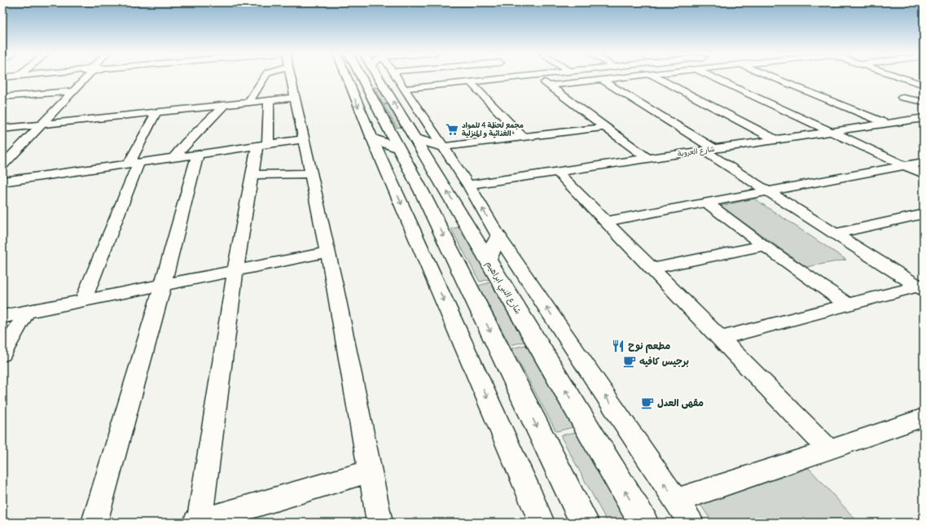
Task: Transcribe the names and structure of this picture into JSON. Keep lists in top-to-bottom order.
{
  "streets": {
    "main road": ["شارع النبي ابراهيم"],
    "street": ["شارع العروبة"]
  },
  "places": {
    "supermarket": ["مجمع لحظة 4 للمواد الغذائية و المنزلية"],
    "restaurant": ["مطعم نوح"],
    "cafe": ["برجيس كافيه", "مقهى العدل"]
  }
}
